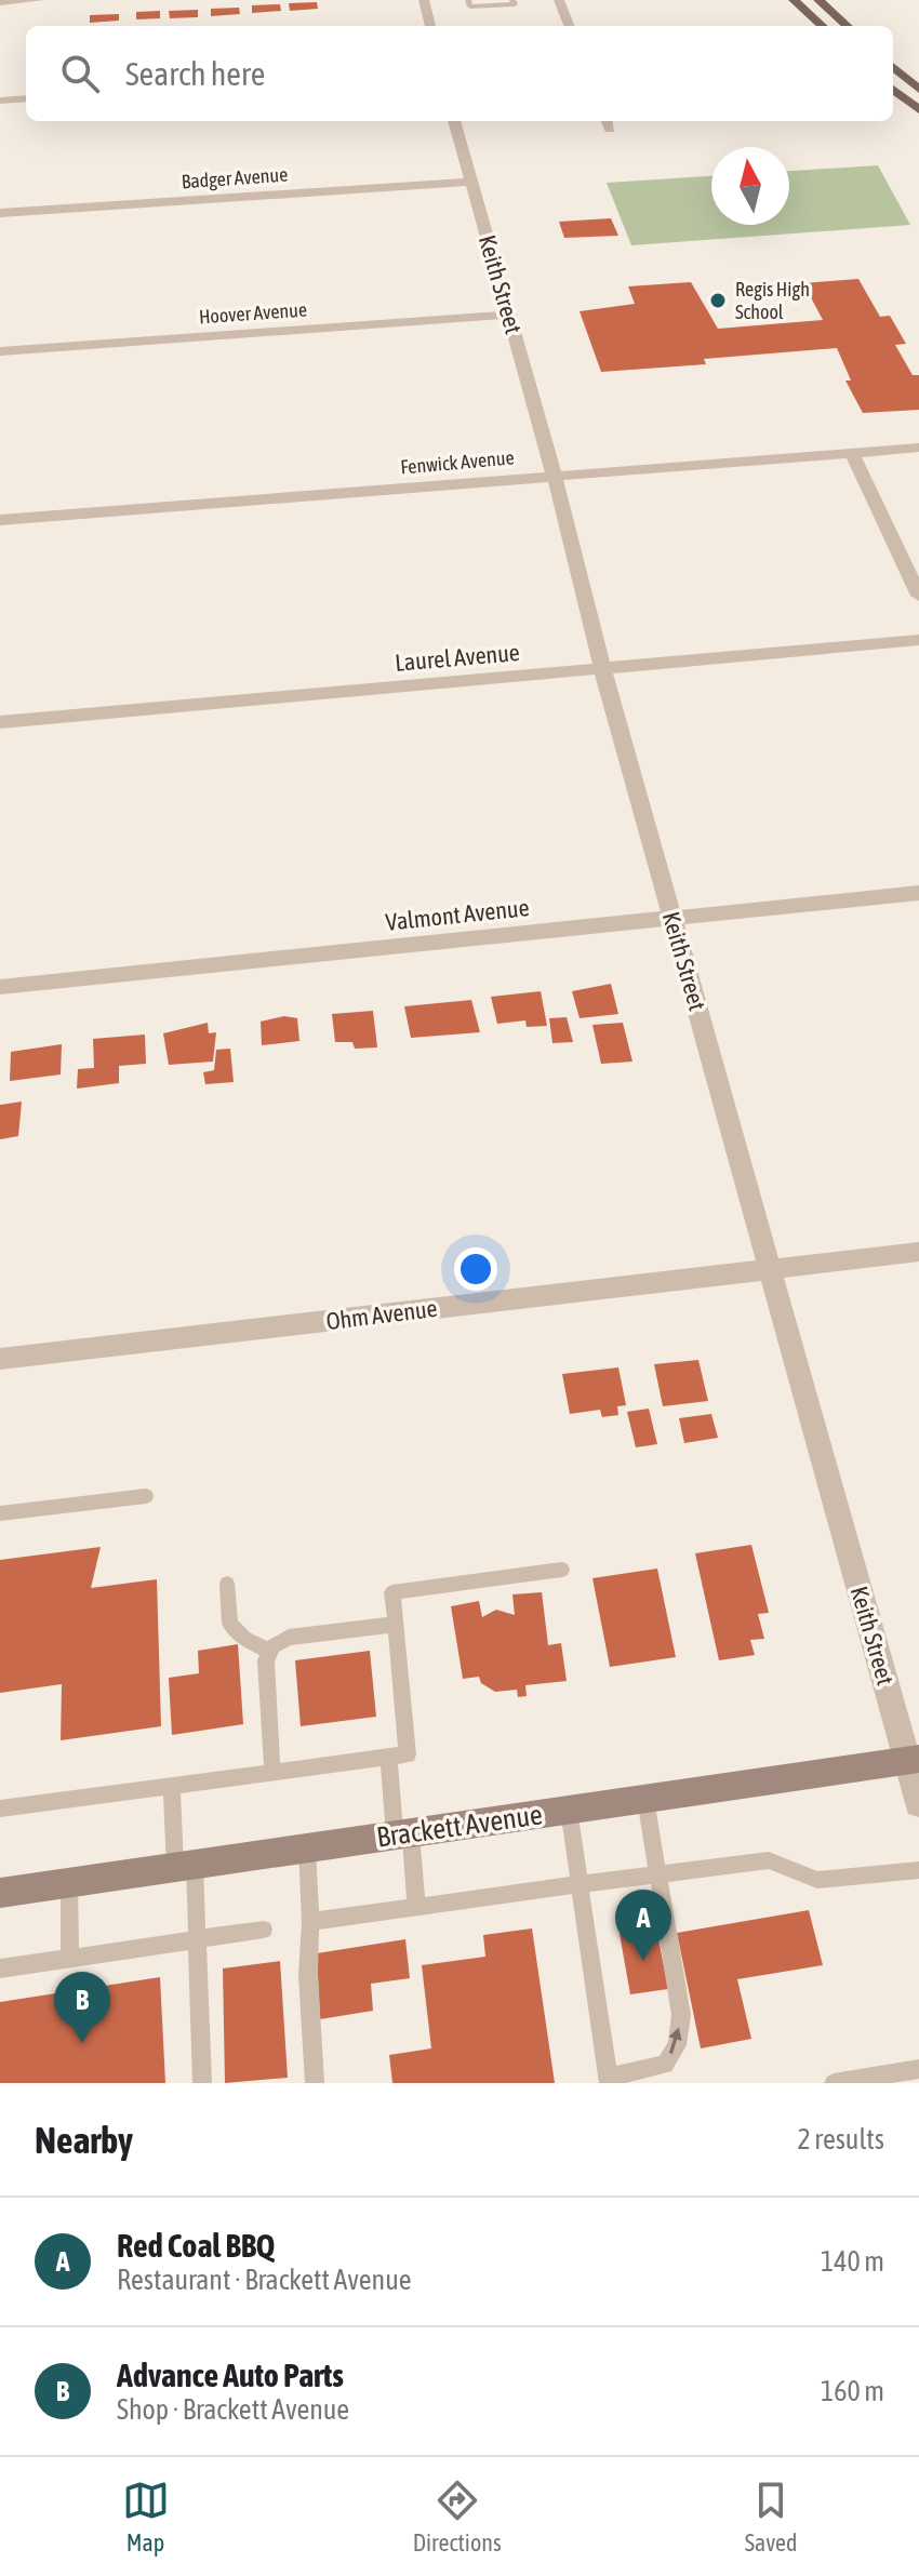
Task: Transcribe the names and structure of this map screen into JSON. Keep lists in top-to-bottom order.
{
  "streets": {
    "main road": ["Brackett Avenue"],
    "street": [
      "Badger Avenue",
      "Keith Street",
      "Hoover Avenue",
      "Fenwick Avenue",
      "Laurel Avenue",
      "Valmont Avenue",
      "Ohm Avenue"
    ]
  },
  "crossings": [
    ["Badger Avenue", "Keith Street"],
    ["Keith Street", "Hoover Avenue"],
    ["Keith Street", "Fenwick Avenue"],
    ["Keith Street", "Laurel Avenue"],
    ["Keith Street", "Valmont Avenue"],
    ["Keith Street", "Ohm Avenue"],
    ["Keith Street", "Brackett Avenue"]
  ],
  "places": ["Regis High School"],
  "north": "top",
  "page": {
    "search": "Search here",
    "pins": ["A", "B"],
    "heading": ["Nearby", "2 results"],
    "list": [
      {
        "mark": "A",
        "name": "Red Coal BBQ",
        "note": "Restaurant · Brackett Avenue",
        "value": "140 m"
      },
      {
        "mark": "B",
        "name": "Advance Auto Parts",
        "note": "Shop · Brackett Avenue",
        "value": "160 m"
      }
    ],
    "nav": ["Map", "Directions", "Saved"]
  }
}
